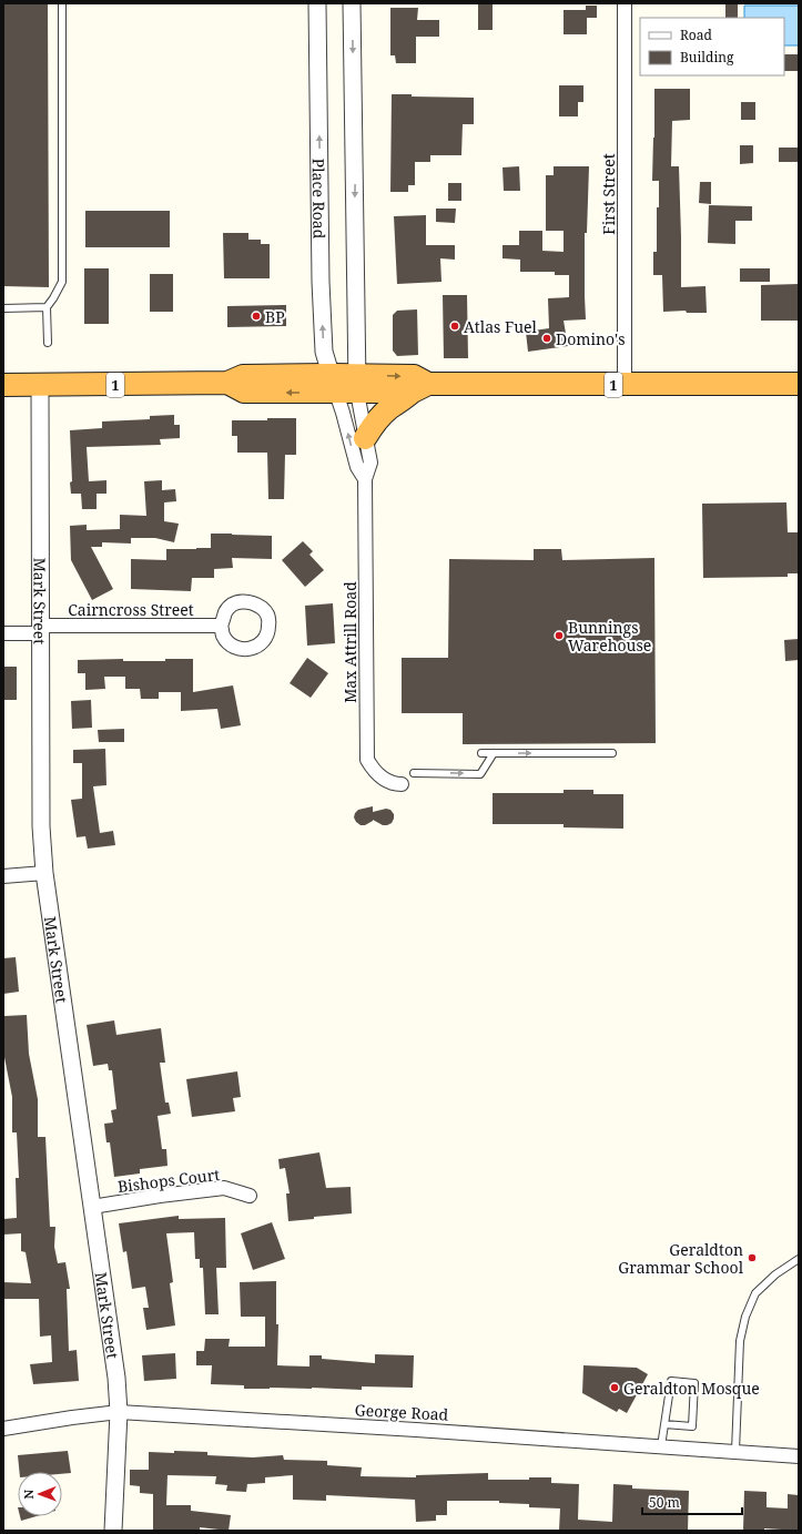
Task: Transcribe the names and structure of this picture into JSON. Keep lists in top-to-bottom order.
{
  "streets": {
    "highway": ["1"],
    "street": [
      "First Street",
      "Place Road",
      "Mark Street",
      "Cairncross Street",
      "Max Attrill Road",
      "Bishops Court",
      "George Road"
    ]
  },
  "crossings": [
    ["First Street", "1"],
    ["Place Road", "1"],
    ["Place Road", "Max Attrill Road"],
    ["1", "Mark Street"],
    ["1", "Max Attrill Road"],
    ["Mark Street", "Cairncross Street"],
    ["Mark Street", "Bishops Court"],
    ["Mark Street", "George Road"]
  ],
  "places": [
    "BP",
    "Atlas Fuel",
    "Domino's",
    "Bunnings Warehouse",
    "Geraldton Grammar School",
    "Geraldton Mosque"
  ],
  "legend": ["Road", "Building"],
  "scale_bar": "50 m",
  "north": "left"
}
